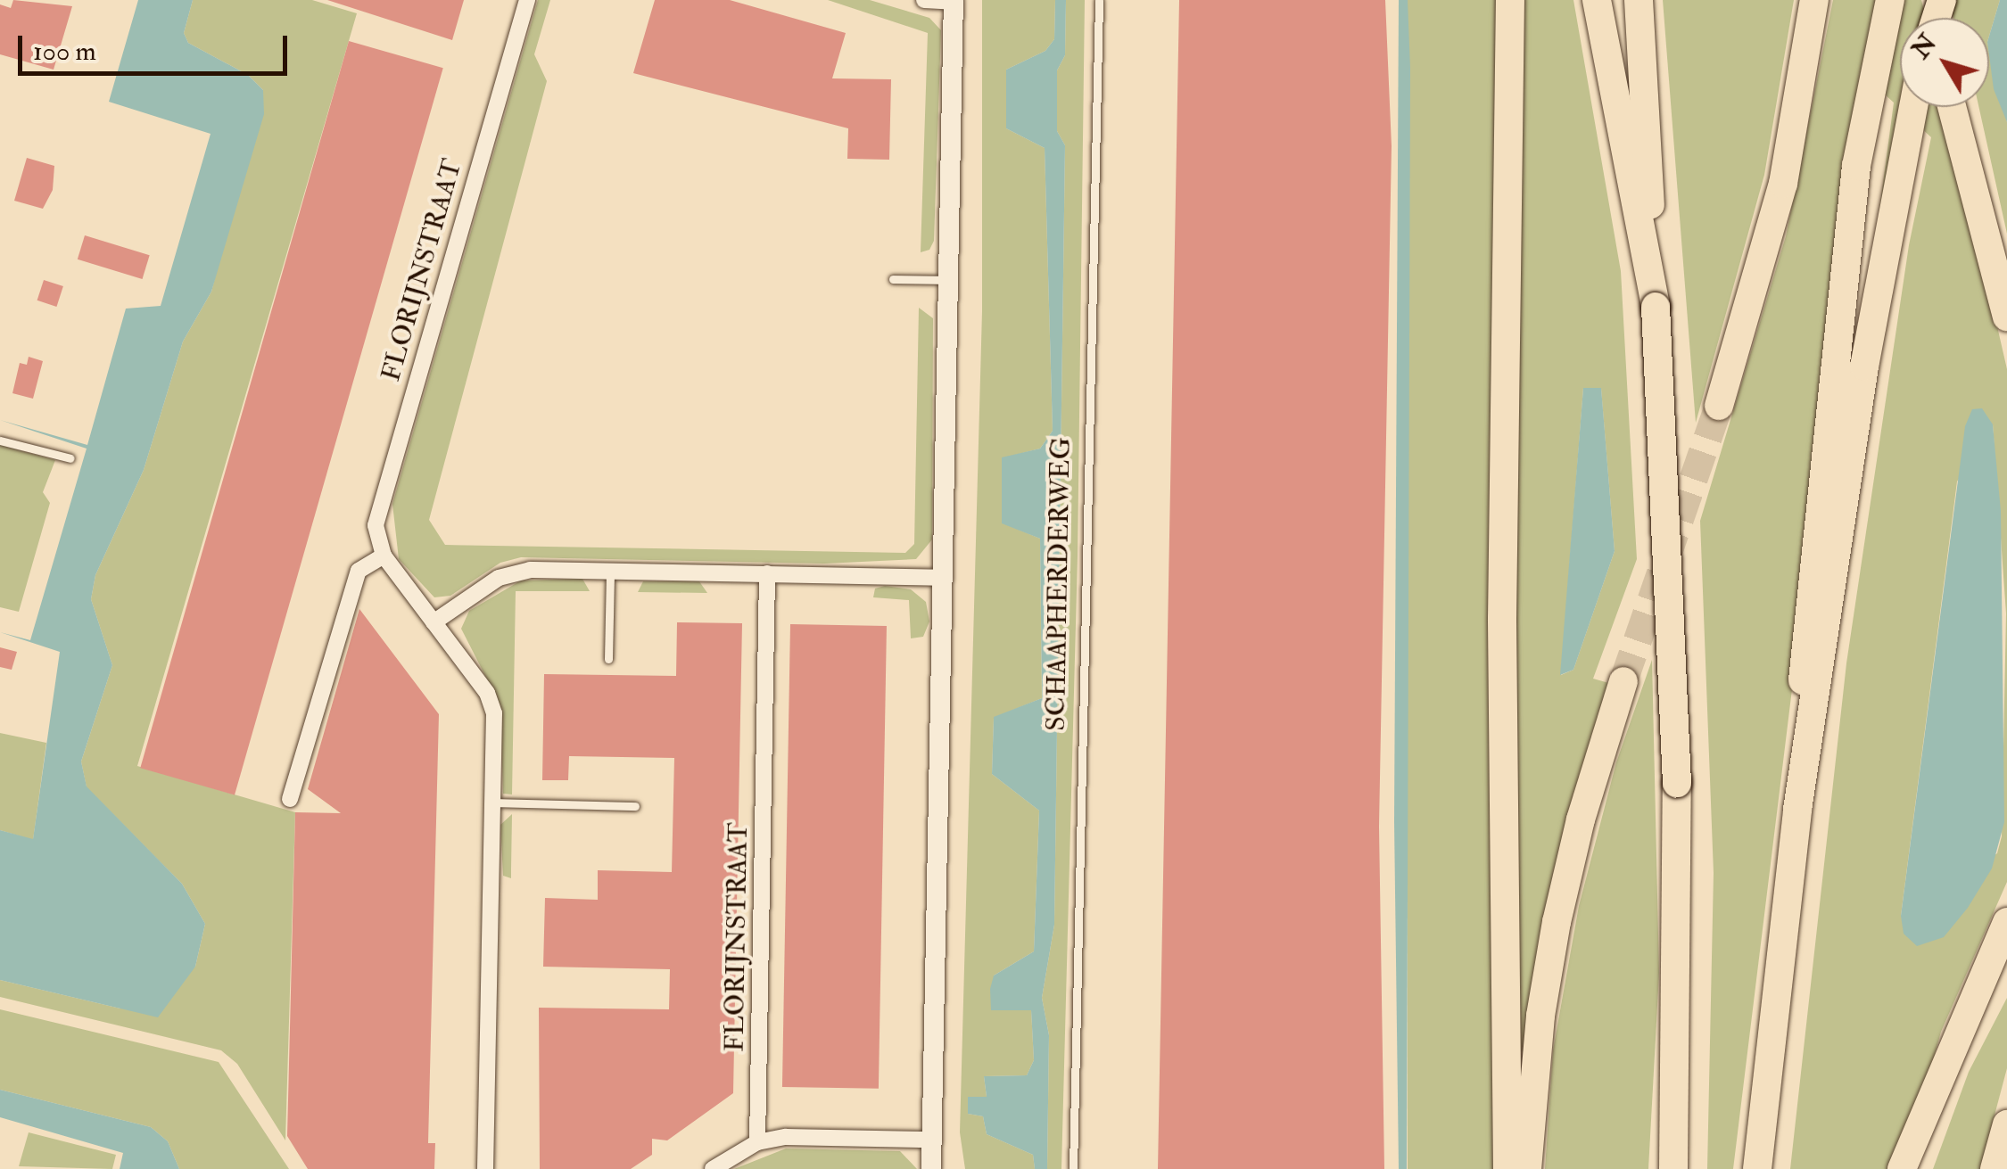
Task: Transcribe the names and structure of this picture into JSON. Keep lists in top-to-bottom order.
{
  "streets": {
    "street": ["FLORIJNSTRAAT"],
    "lane": ["SCHAAPHERDERWEG"]
  },
  "scale_bar": "100 m",
  "north": "top left"
}
